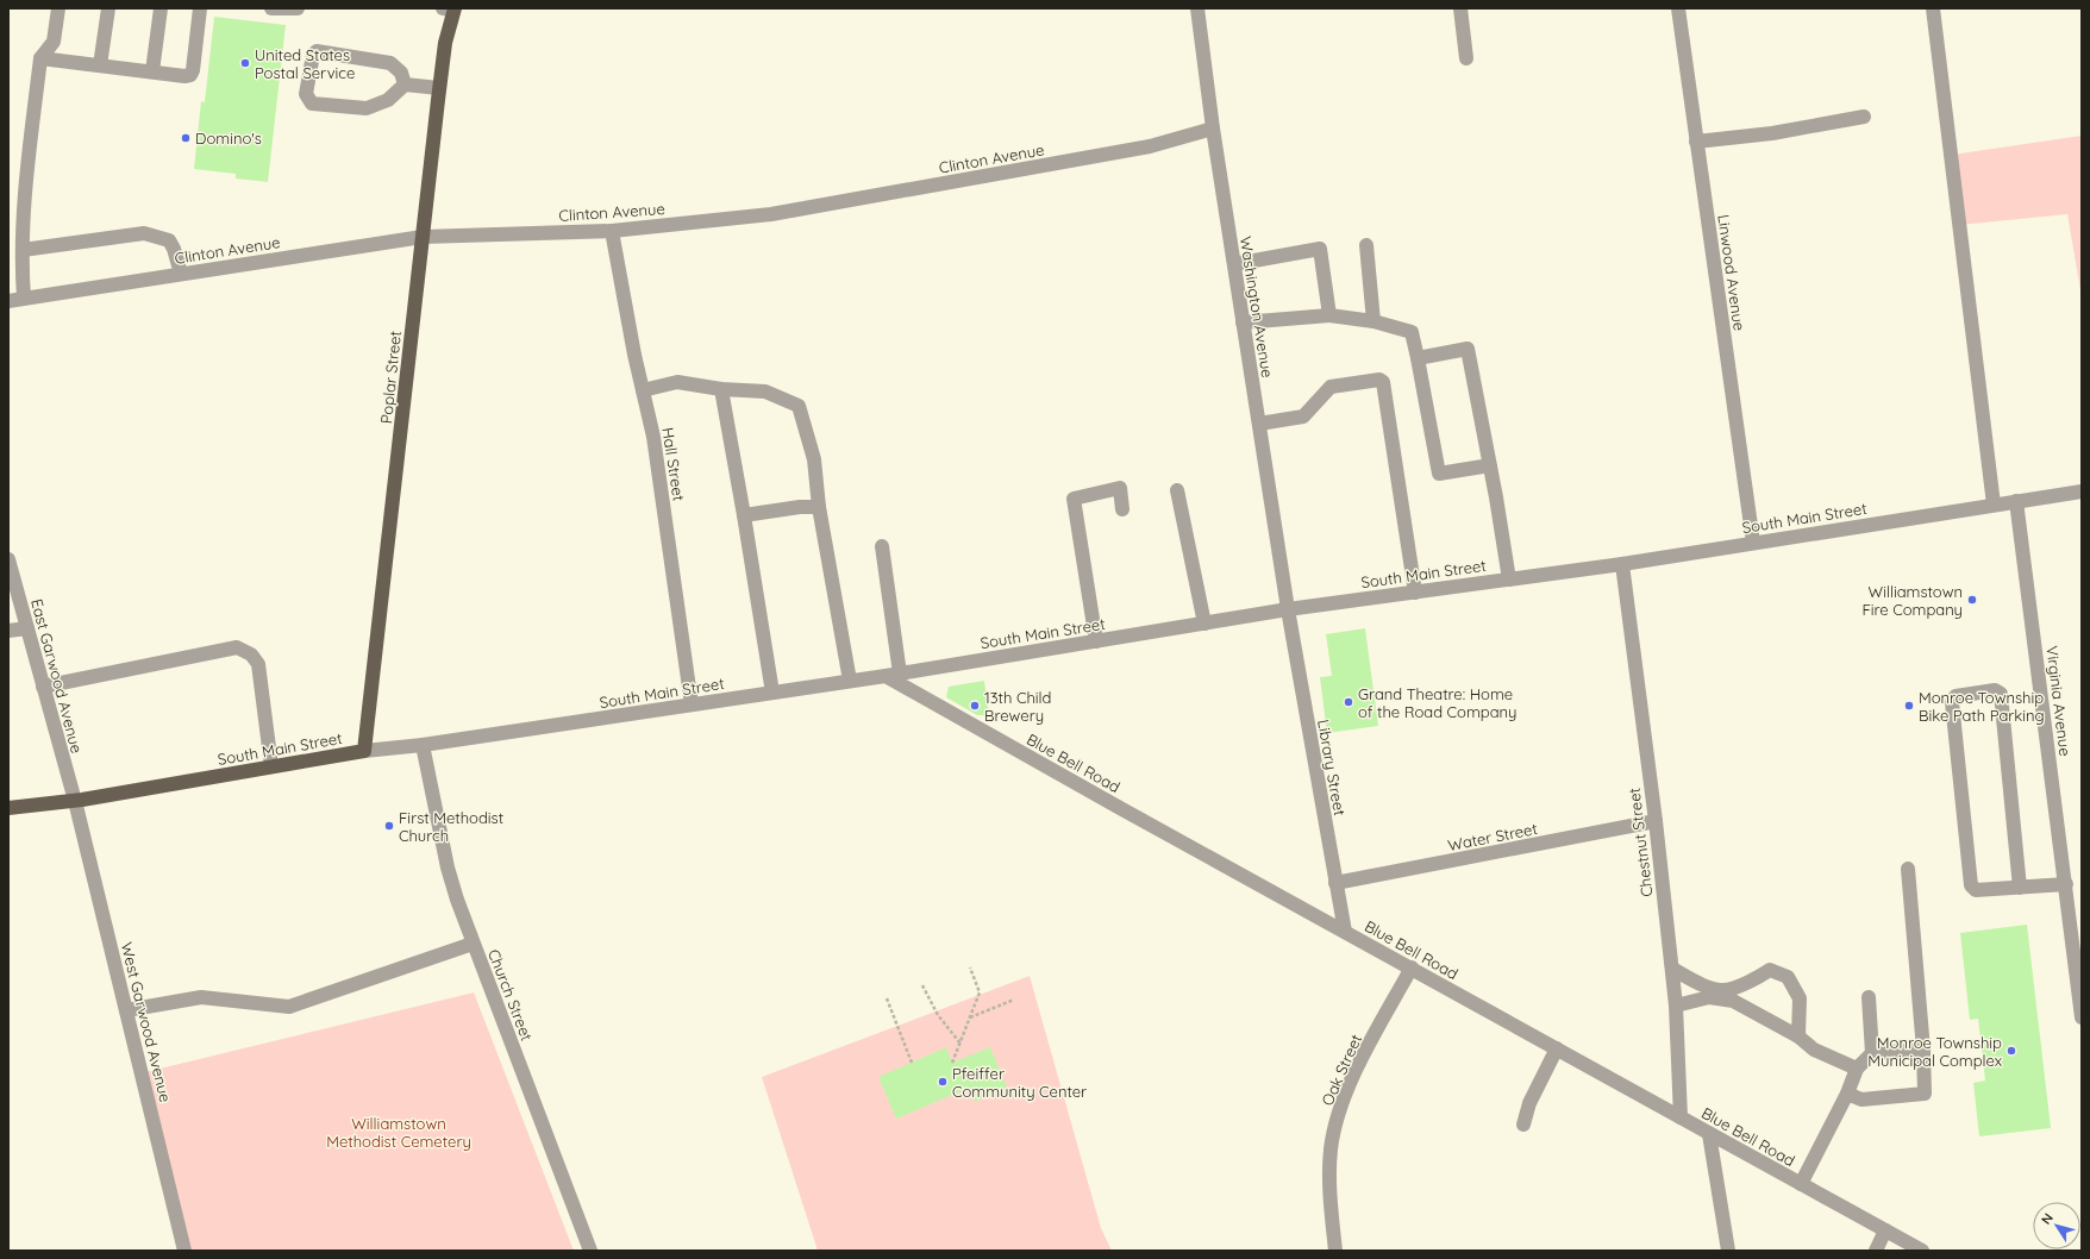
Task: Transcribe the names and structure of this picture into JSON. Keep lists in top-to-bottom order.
{
  "streets": {
    "main road": ["Poplar Street", "South Main Street"],
    "street": [
      "Clinton Avenue",
      "Linwood Avenue",
      "Washington Avenue",
      "Hall Street",
      "East Garwood Avenue",
      "Virginia Avenue",
      "Blue Bell Road",
      "Library Street",
      "Water Street",
      "Chestnut Street",
      "Church Street",
      "West Garwood Avenue",
      "Oak Street"
    ]
  },
  "crossings": [
    ["Clinton Avenue", "Washington Avenue"],
    ["Clinton Avenue", "Poplar Street"],
    ["Clinton Avenue", "Hall Street"],
    ["Linwood Avenue", "South Main Street"],
    ["Washington Avenue", "South Main Street"],
    ["Washington Avenue", "Library Street"],
    ["Poplar Street", "South Main Street"],
    ["Hall Street", "South Main Street"],
    ["South Main Street", "East Garwood Avenue"],
    ["South Main Street", "Virginia Avenue"],
    ["South Main Street", "Blue Bell Road"],
    ["South Main Street", "Library Street"],
    ["South Main Street", "Chestnut Street"],
    ["South Main Street", "Church Street"],
    ["South Main Street", "West Garwood Avenue"],
    ["East Garwood Avenue", "West Garwood Avenue"],
    ["Blue Bell Road", "Library Street"],
    ["Blue Bell Road", "Chestnut Street"],
    ["Blue Bell Road", "Oak Street"],
    ["Library Street", "Water Street"],
    ["Water Street", "Chestnut Street"]
  ],
  "parks": ["Williamstown Methodist Cemetery"],
  "places": [
    "United States Postal Service",
    "Domino's",
    "Williamstown Fire Company",
    "Grand Theatre: Home of the Road Company",
    "13th Child Brewery",
    "Monroe Township Bike Path Parking",
    "First Methodist Church",
    "Monroe Township Municipal Complex",
    "Pfeiffer Community Center"
  ],
  "north": "top left"
}
